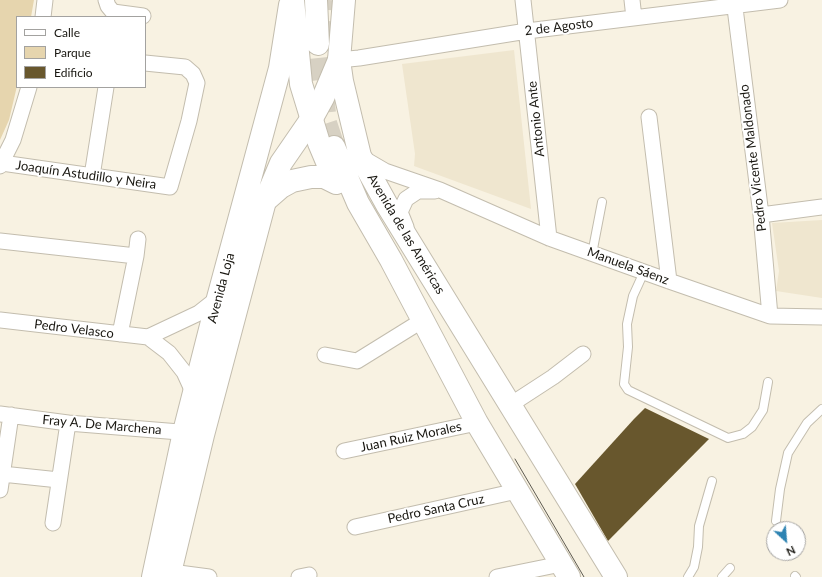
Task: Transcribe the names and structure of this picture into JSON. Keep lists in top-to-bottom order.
{
  "streets": {
    "main road": ["Avenida de las Américas", "Avenida Loja"],
    "street": [
      "2 de Agosto",
      "Antonio Ante",
      "Pedro Vicente Maldonado",
      "Joaquín Astudillo y Neira",
      "Manuela Sáenz",
      "Pedro Velasco",
      "Fray A. De Marchena",
      "Juan Ruiz Morales",
      "Pedro Santa Cruz"
    ]
  },
  "crossings": [
    ["2 de Agosto", "Antonio Ante"],
    ["2 de Agosto", "Pedro Vicente Maldonado"],
    ["2 de Agosto", "Avenida de las Américas"],
    ["2 de Agosto", "Avenida Loja"],
    ["Antonio Ante", "Manuela Sáenz"],
    ["Pedro Vicente Maldonado", "Manuela Sáenz"],
    ["Avenida de las Américas", "Manuela Sáenz"],
    ["Avenida de las Américas", "Avenida Loja"],
    ["Avenida de las Américas", "Juan Ruiz Morales"],
    ["Avenida de las Américas", "Pedro Santa Cruz"],
    ["Avenida Loja", "Fray A. De Marchena"]
  ],
  "legend": ["Calle", "Parque", "Edificio"],
  "north": "bottom right"
}
